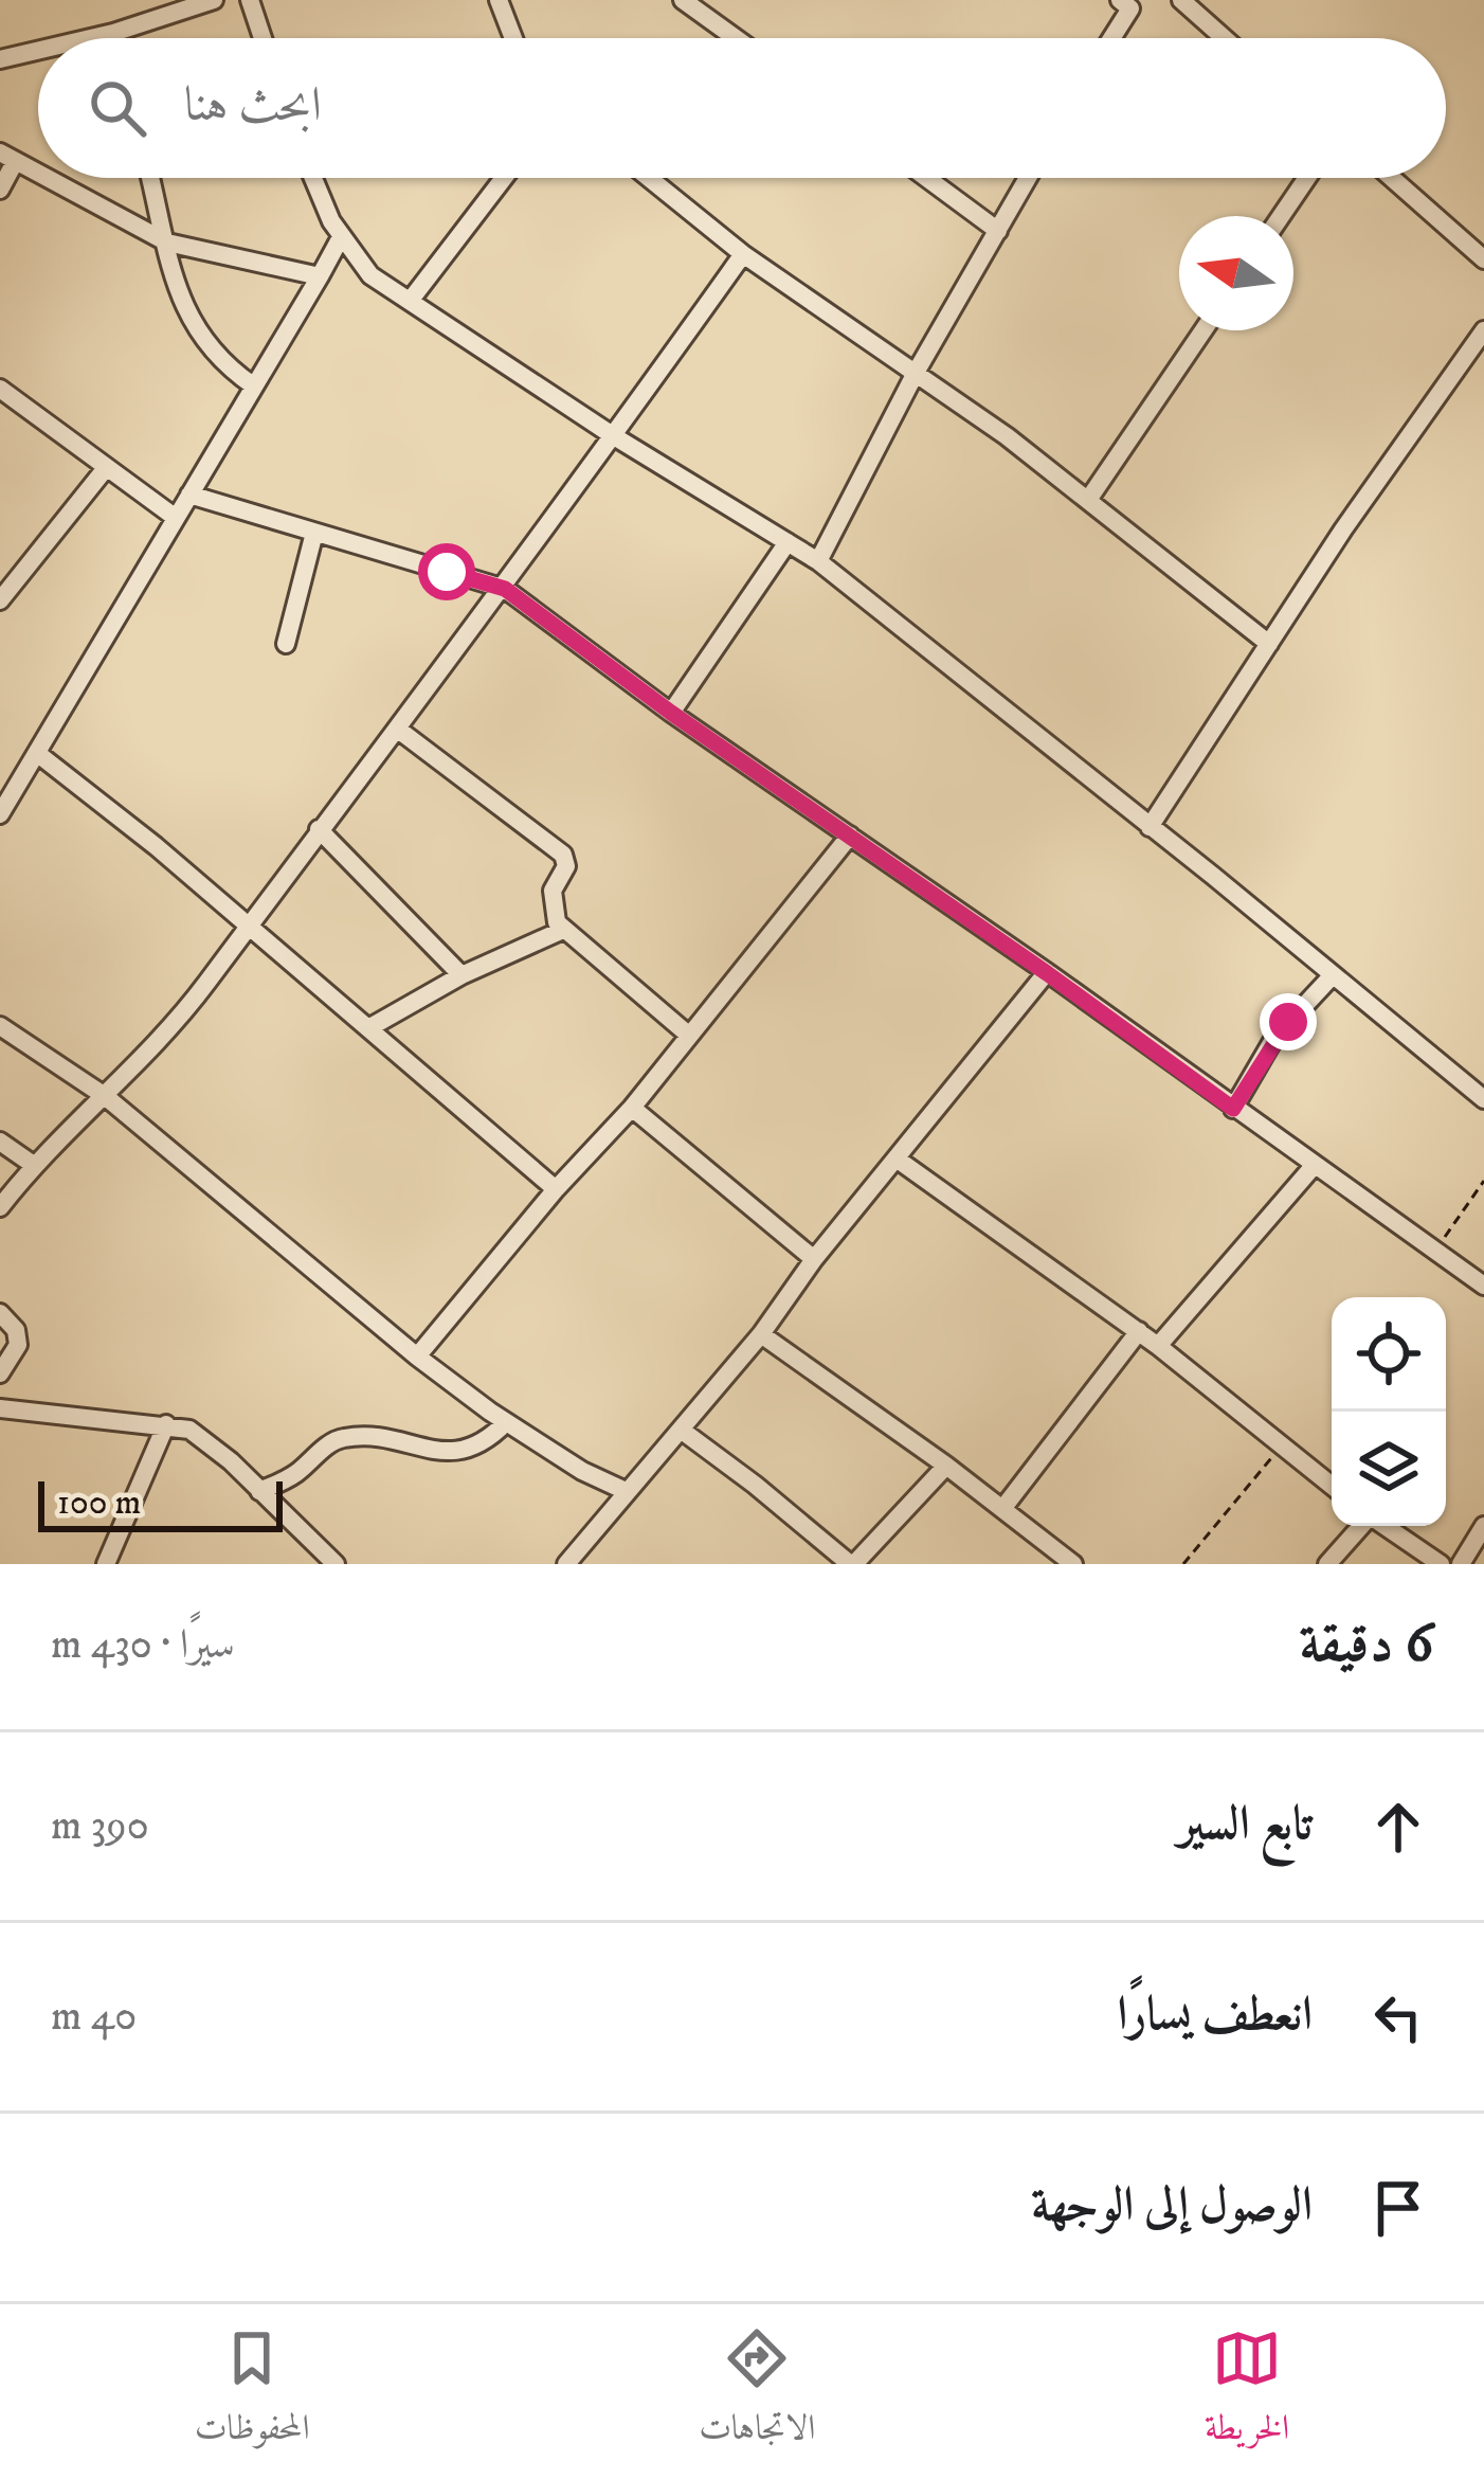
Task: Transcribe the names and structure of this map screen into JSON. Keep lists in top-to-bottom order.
{
  "scale_bar": "100 m",
  "north": "left",
  "page": {
    "search": "ابحث هنا",
    "scale": "100 m",
    "heading": ["6 دقيقة", "سيرًا · 430 m"],
    "list": [
      ["تابع السير", "390 m"],
      ["انعطف يسارًا", "40 m"],
      "الوصول إلى الوجهة"
    ],
    "nav": ["الخريطة", "الاتجاهات", "المحفوظات"]
  }
}
